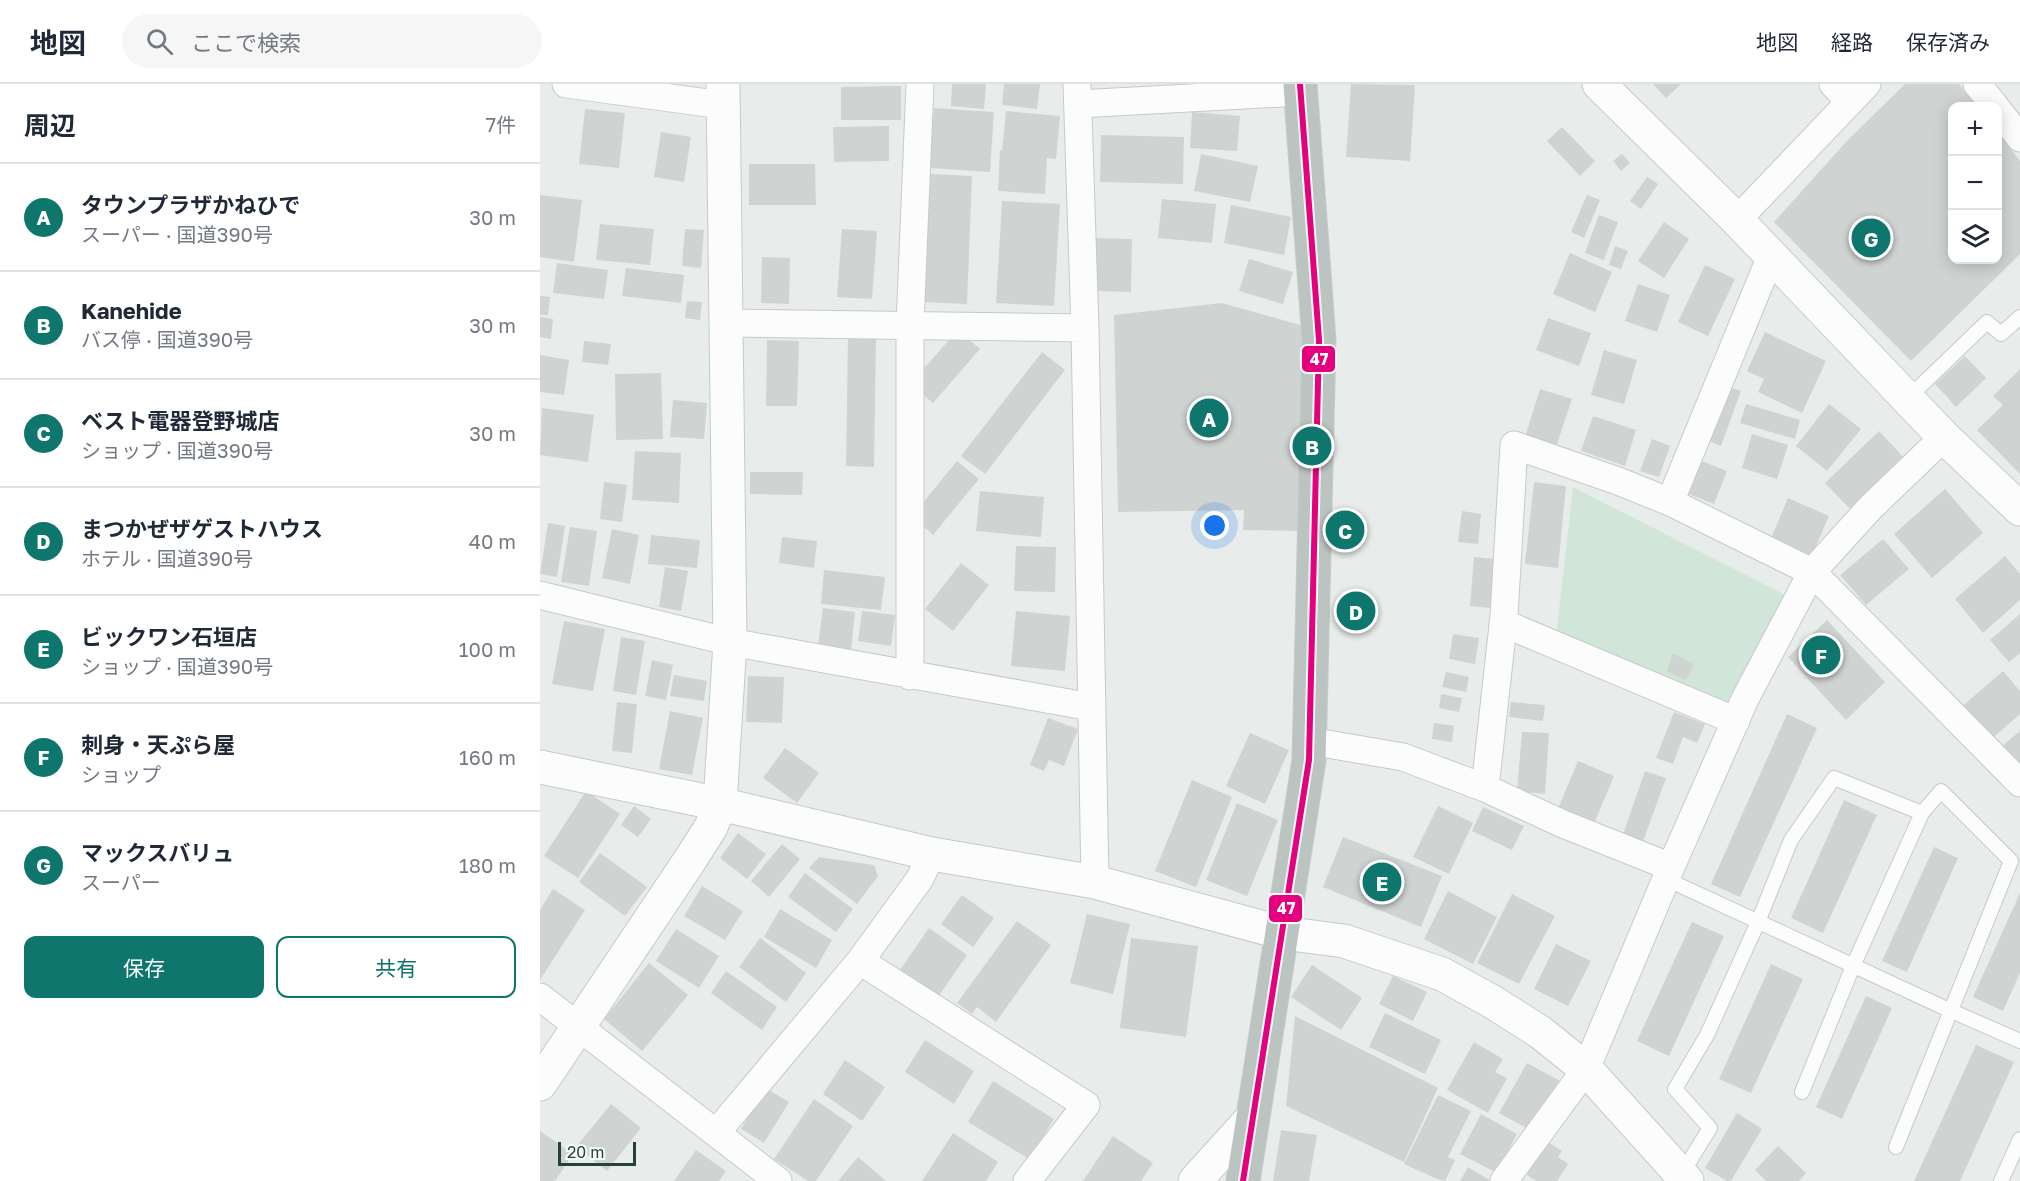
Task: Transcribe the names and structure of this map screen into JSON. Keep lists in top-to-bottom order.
{
  "lines": ["transit line 47"],
  "scale_bar": "20 m",
  "page": {
    "header": "地図",
    "search": "ここで検索",
    "nav": ["地図", "経路", "保存済み"],
    "heading": ["周辺", "7件"],
    "map_buttons": ["+", "−"],
    "list": [
      {
        "mark": "A",
        "name": "タウンプラザかねひで",
        "note": "スーパー · 国道390号",
        "value": "30 m"
      },
      {
        "mark": "B",
        "name": "Kanehide",
        "note": "バス停 · 国道390号",
        "value": "30 m"
      },
      {
        "mark": "C",
        "name": "ベスト電器登野城店",
        "note": "ショップ · 国道390号",
        "value": "30 m"
      },
      {
        "mark": "D",
        "name": "まつかぜザゲストハウス",
        "note": "ホテル · 国道390号",
        "value": "40 m"
      },
      {
        "mark": "E",
        "name": "ビックワン石垣店",
        "note": "ショップ · 国道390号",
        "value": "100 m"
      },
      {
        "mark": "F",
        "name": "刺身・天ぷら屋",
        "note": "ショップ",
        "value": "160 m"
      },
      {
        "mark": "G",
        "name": "マックスバリュ",
        "note": "スーパー",
        "value": "180 m"
      }
    ],
    "pins": [
      "G",
      "A",
      "B",
      "C",
      "D",
      "F",
      "E"
    ],
    "buttons": ["保存", "共有"],
    "scale": "20 m"
  }
}
